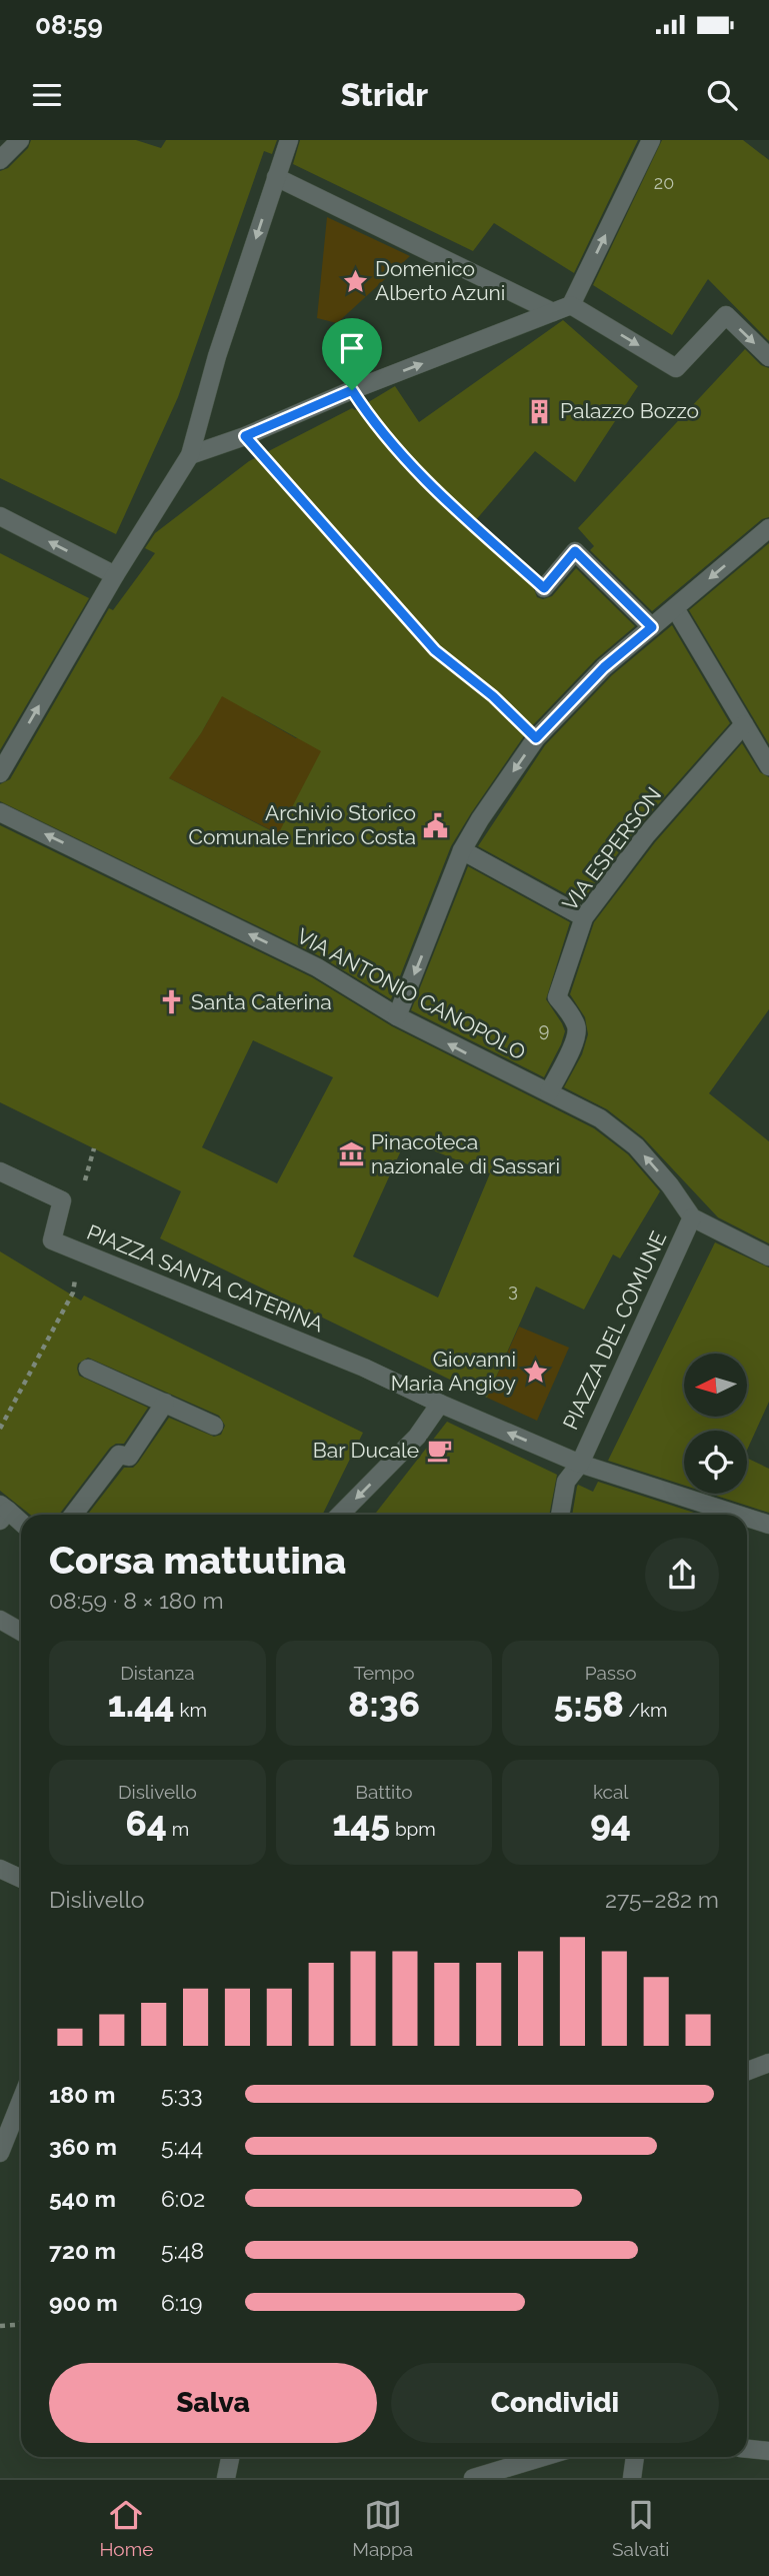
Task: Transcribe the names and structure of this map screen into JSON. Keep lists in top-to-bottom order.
{
  "streets": {
    "street": [
      "VIA ESPERSON",
      "VIA ANTONIO CANOPOLO",
      "PIAZZA SANTA CATERINA",
      "PIAZZA DEL COMUNE"
    ]
  },
  "crossings": [
    ["VIA ESPERSON", "VIA ANTONIO CANOPOLO"],
    ["VIA ANTONIO CANOPOLO", "PIAZZA DEL COMUNE"]
  ],
  "one_way": ["VIA ANTONIO CANOPOLO"],
  "places": {
    "place": ["Domenico Alberto Azuni", "Giovanni Maria Angioy"],
    "building": ["Palazzo Bozzo"],
    "public building": ["Archivio Storico Comunale Enrico Costa"],
    "church": ["Santa Caterina"],
    "museum": ["Pinacoteca nazionale di Sassari"],
    "cafe": ["Bar Ducale"]
  },
  "house_numbers": ["20", "9", "3"],
  "north": "left",
  "page": {
    "status": "08:59",
    "header": "Stridr",
    "heading": ["Corsa mattutina", "08:59 · 8 × 180 m"],
    "stats": [
      ["Distanza", "1.44 km"],
      ["Tempo", "8:36"],
      ["Passo", "5:58 /km"],
      ["Dislivello", "64 m"],
      ["Battito", "145 bpm"],
      ["kcal", "94"]
    ],
    "chart": ["Dislivello", "275–282 m"],
    "list": [
      {
        "name": "180 m",
        "note": "5:33"
      },
      {
        "name": "360 m",
        "note": "5:44"
      },
      {
        "name": "540 m",
        "note": "6:02"
      },
      {
        "name": "720 m",
        "note": "5:48"
      },
      {
        "name": "900 m",
        "note": "6:19"
      }
    ],
    "buttons": ["Salva", "Condividi"],
    "tabs": ["Home", "Mappa", "Salvati"]
  }
}
